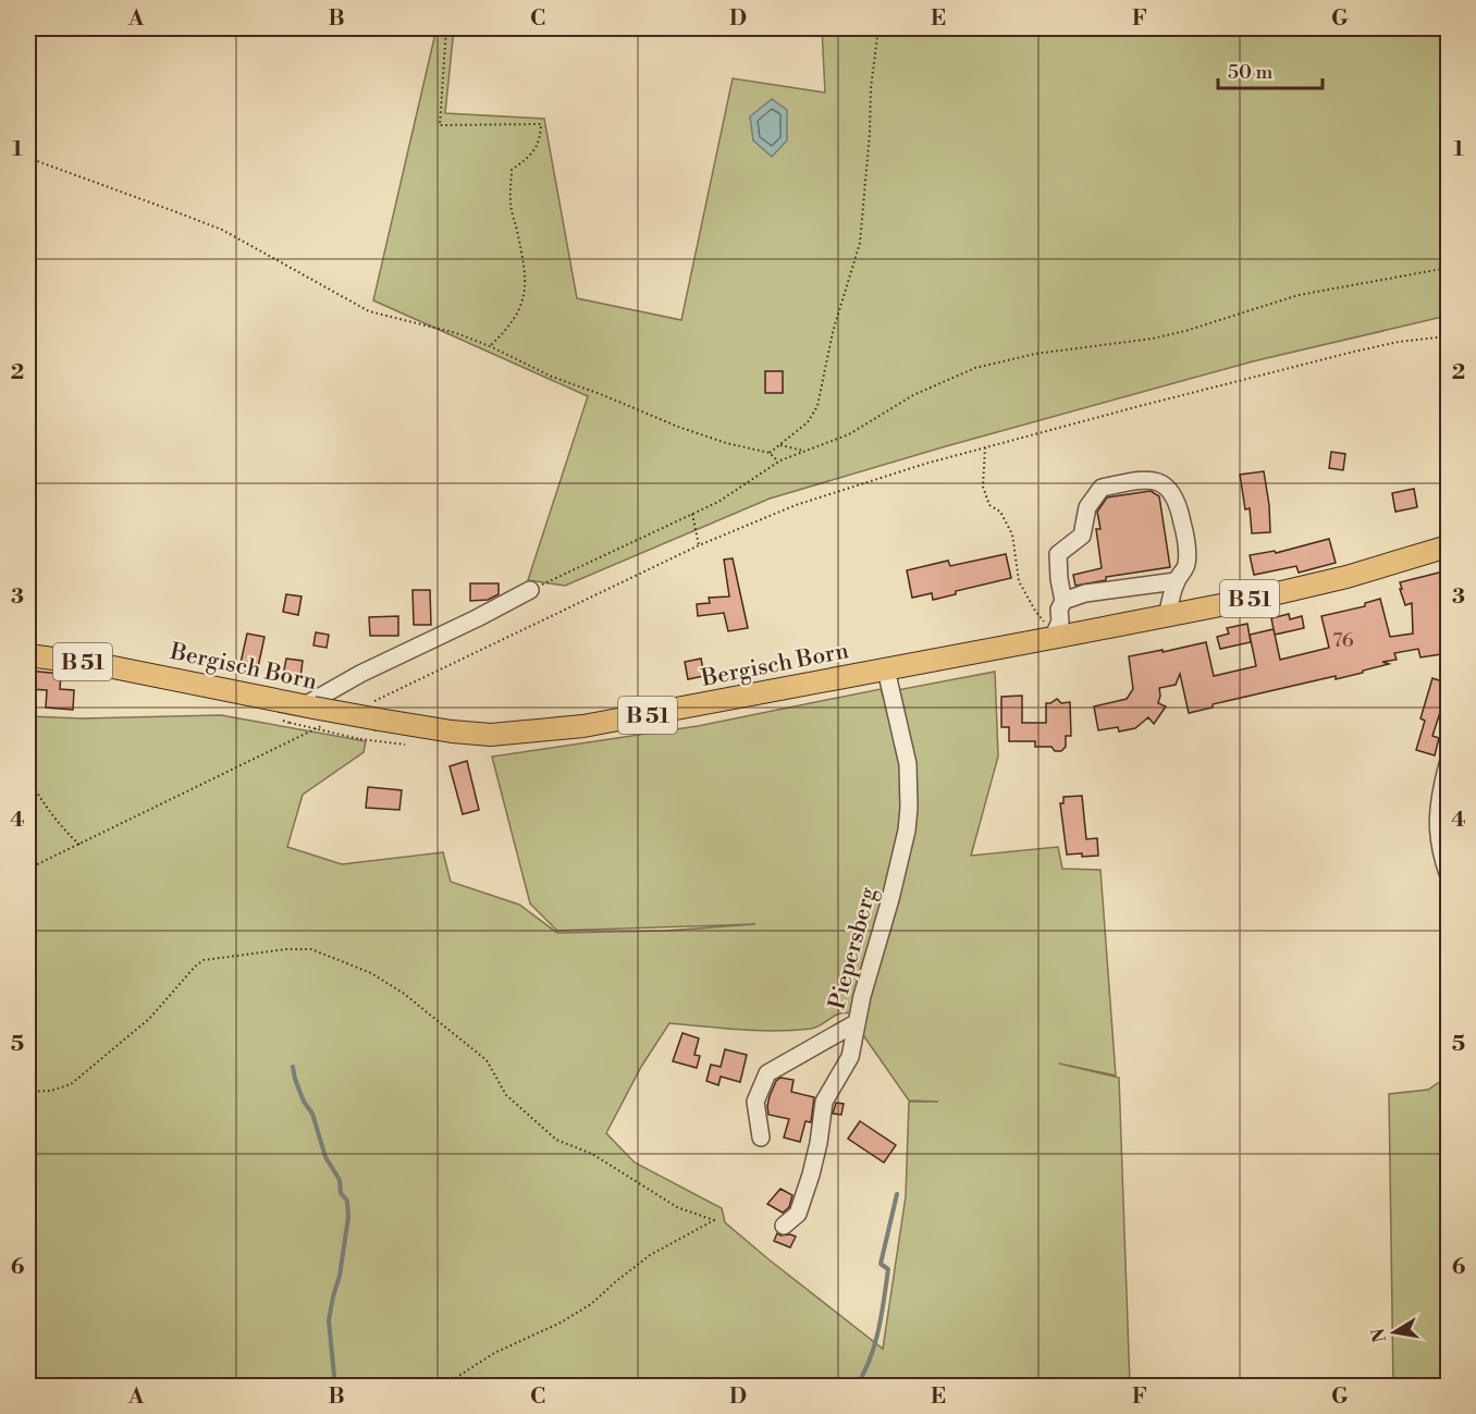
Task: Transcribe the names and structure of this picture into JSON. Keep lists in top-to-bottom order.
{
  "streets": {
    "main road": ["B 51", "Bergisch Born"],
    "street": ["Piepersberg"]
  },
  "crossings": [
    ["Bergisch Born", "Piepersberg"]
  ],
  "house_numbers": ["76"],
  "scale_bar": "50 m",
  "north": "left",
  "grid": {
    "columns": [
      "A",
      "B",
      "C",
      "D",
      "E",
      "F",
      "G"
    ],
    "rows": [
      "1",
      "2",
      "3",
      "4",
      "5",
      "6"
    ]
  }
}
